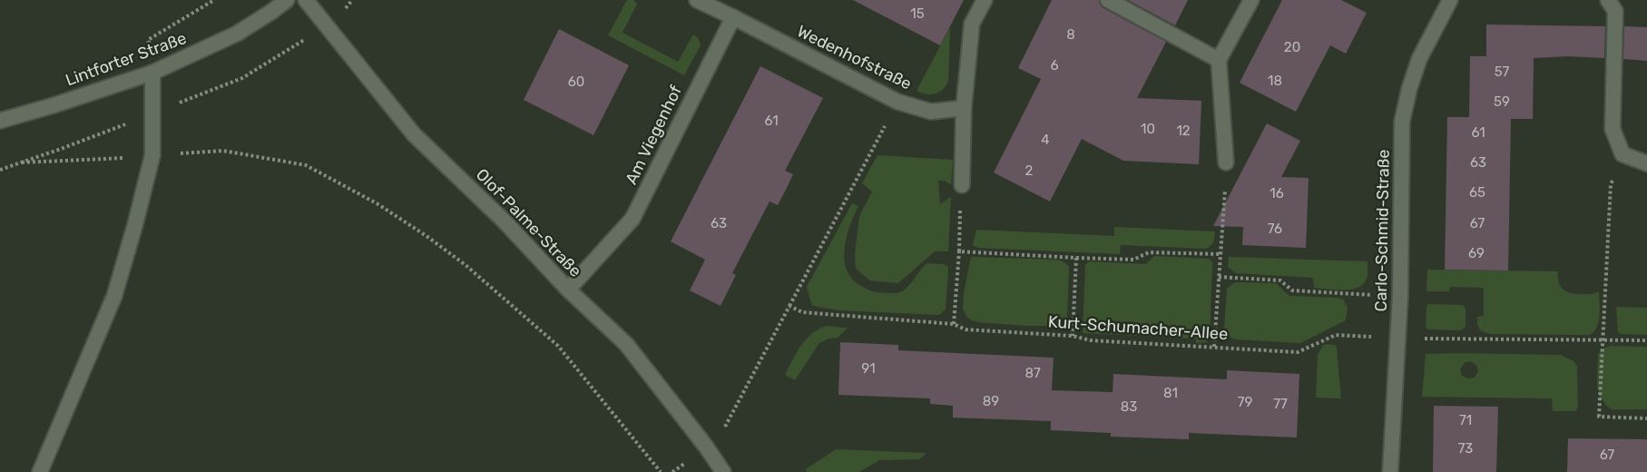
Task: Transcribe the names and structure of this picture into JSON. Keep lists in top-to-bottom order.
{
  "streets": {
    "street": [
      "Wedenhofstraße",
      "Lintforter Straße",
      "Am Viegenhof",
      "Olof-Palme-Straße",
      "Carlo-Schmid-Straße"
    ],
    "path": ["Kurt-Schumacher-Allee"]
  },
  "crossings": [
    ["Wedenhofstraße", "Am Viegenhof"],
    ["Am Viegenhof", "Olof-Palme-Straße"],
    ["Carlo-Schmid-Straße", "Kurt-Schumacher-Allee"]
  ],
  "house_numbers": [
    "15",
    "8",
    "20",
    "6",
    "57",
    "18",
    "60",
    "59",
    "61",
    "10",
    "12",
    "61",
    "4",
    "63",
    "2",
    "65",
    "16",
    "63",
    "67",
    "76",
    "69",
    "91",
    "87",
    "81",
    "89",
    "79",
    "77",
    "83",
    "71",
    "73",
    "67"
  ]
}
